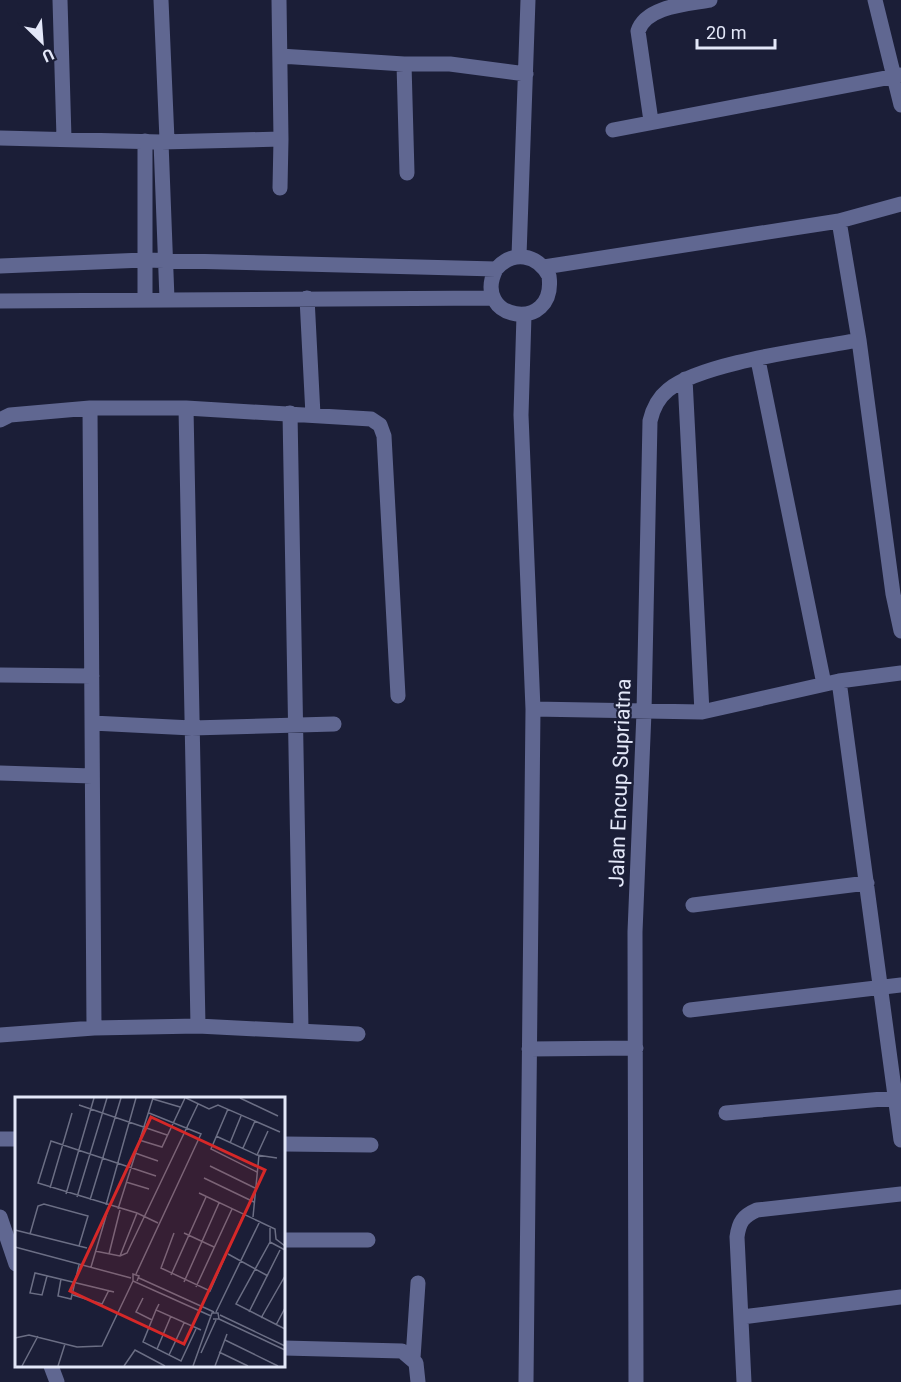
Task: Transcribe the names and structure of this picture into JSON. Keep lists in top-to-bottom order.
{
  "streets": {
    "street": ["Jalan Encup Supriatna"]
  },
  "scale_bar": "20 m",
  "north": "bottom right"
}
